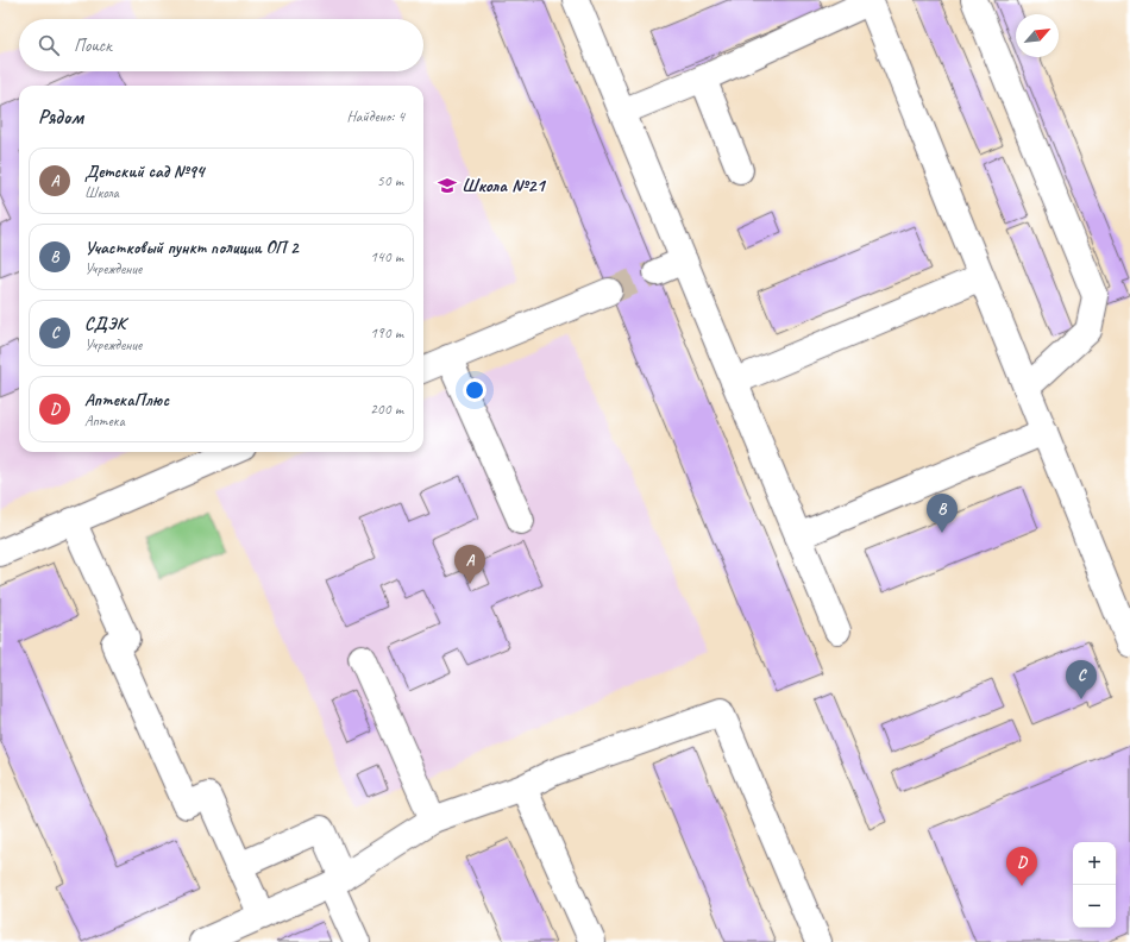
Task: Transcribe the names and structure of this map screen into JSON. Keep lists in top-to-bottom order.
{
  "places": {
    "school or university": ["Школа №21"]
  },
  "north": "top right",
  "page": {
    "search": "Поиск",
    "heading": ["Рядом", "Найдено: 4"],
    "list": [
      {
        "mark": "A",
        "name": "Детский сад №94",
        "note": "Школа",
        "value": "50 m"
      },
      {
        "mark": "B",
        "name": "Участковый пункт полиции ОП 2",
        "note": "Учреждение",
        "value": "140 m"
      },
      {
        "mark": "C",
        "name": "СДЭК",
        "note": "Учреждение",
        "value": "190 m"
      },
      {
        "mark": "D",
        "name": "АптекаПлюс",
        "note": "Аптека",
        "value": "200 m"
      }
    ],
    "pins": [
      "B",
      "A",
      "C",
      "D"
    ],
    "map_buttons": ["+", "−"]
  }
}
